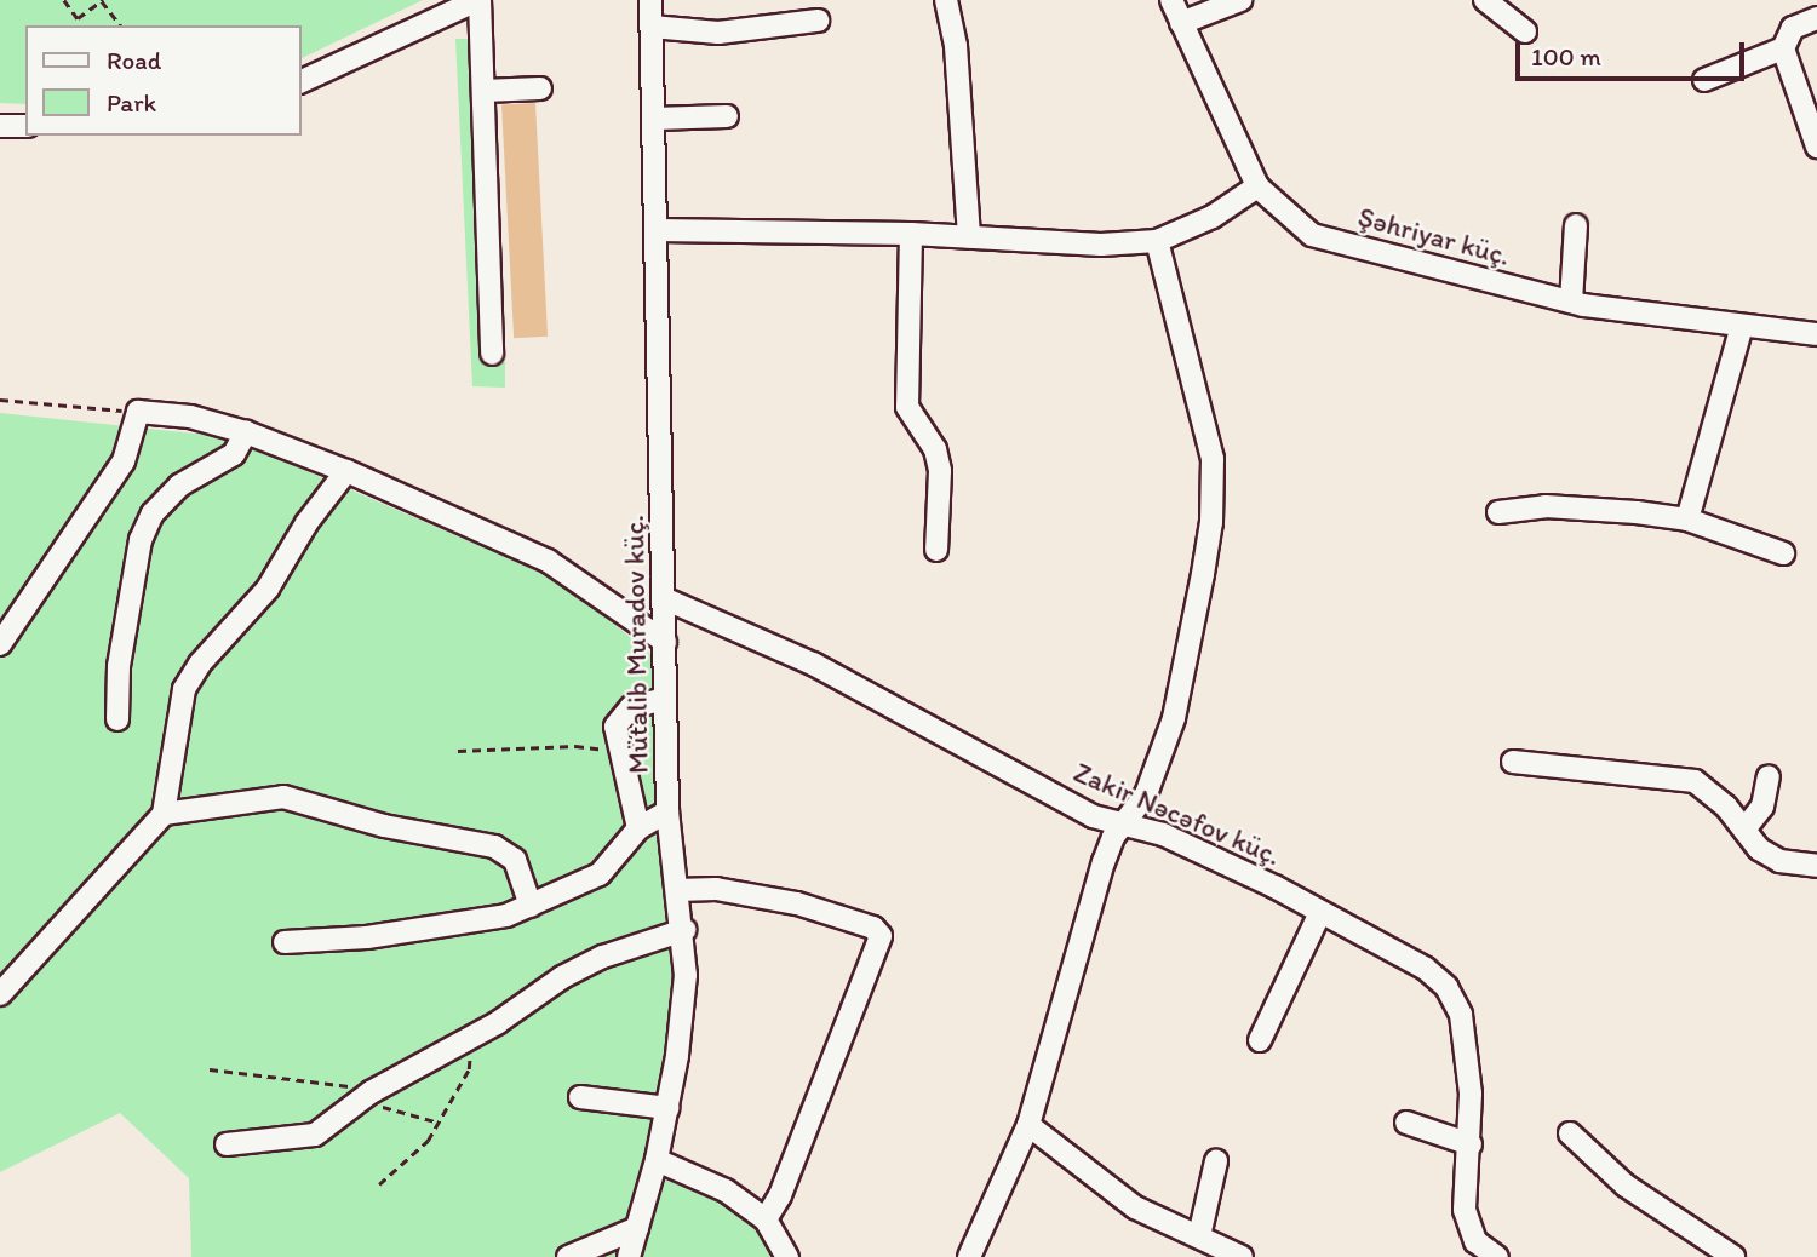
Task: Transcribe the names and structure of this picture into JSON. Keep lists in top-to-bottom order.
{
  "streets": {
    "street": ["Şəhriyar küç.", "Mütalib Muradov küç.", "Zakir Nəcəfov küç."]
  },
  "crossings": [
    ["Mütalib Muradov küç.", "Zakir Nəcəfov küç."]
  ],
  "legend": ["Road", "Park"],
  "scale_bar": "100 m"
}
